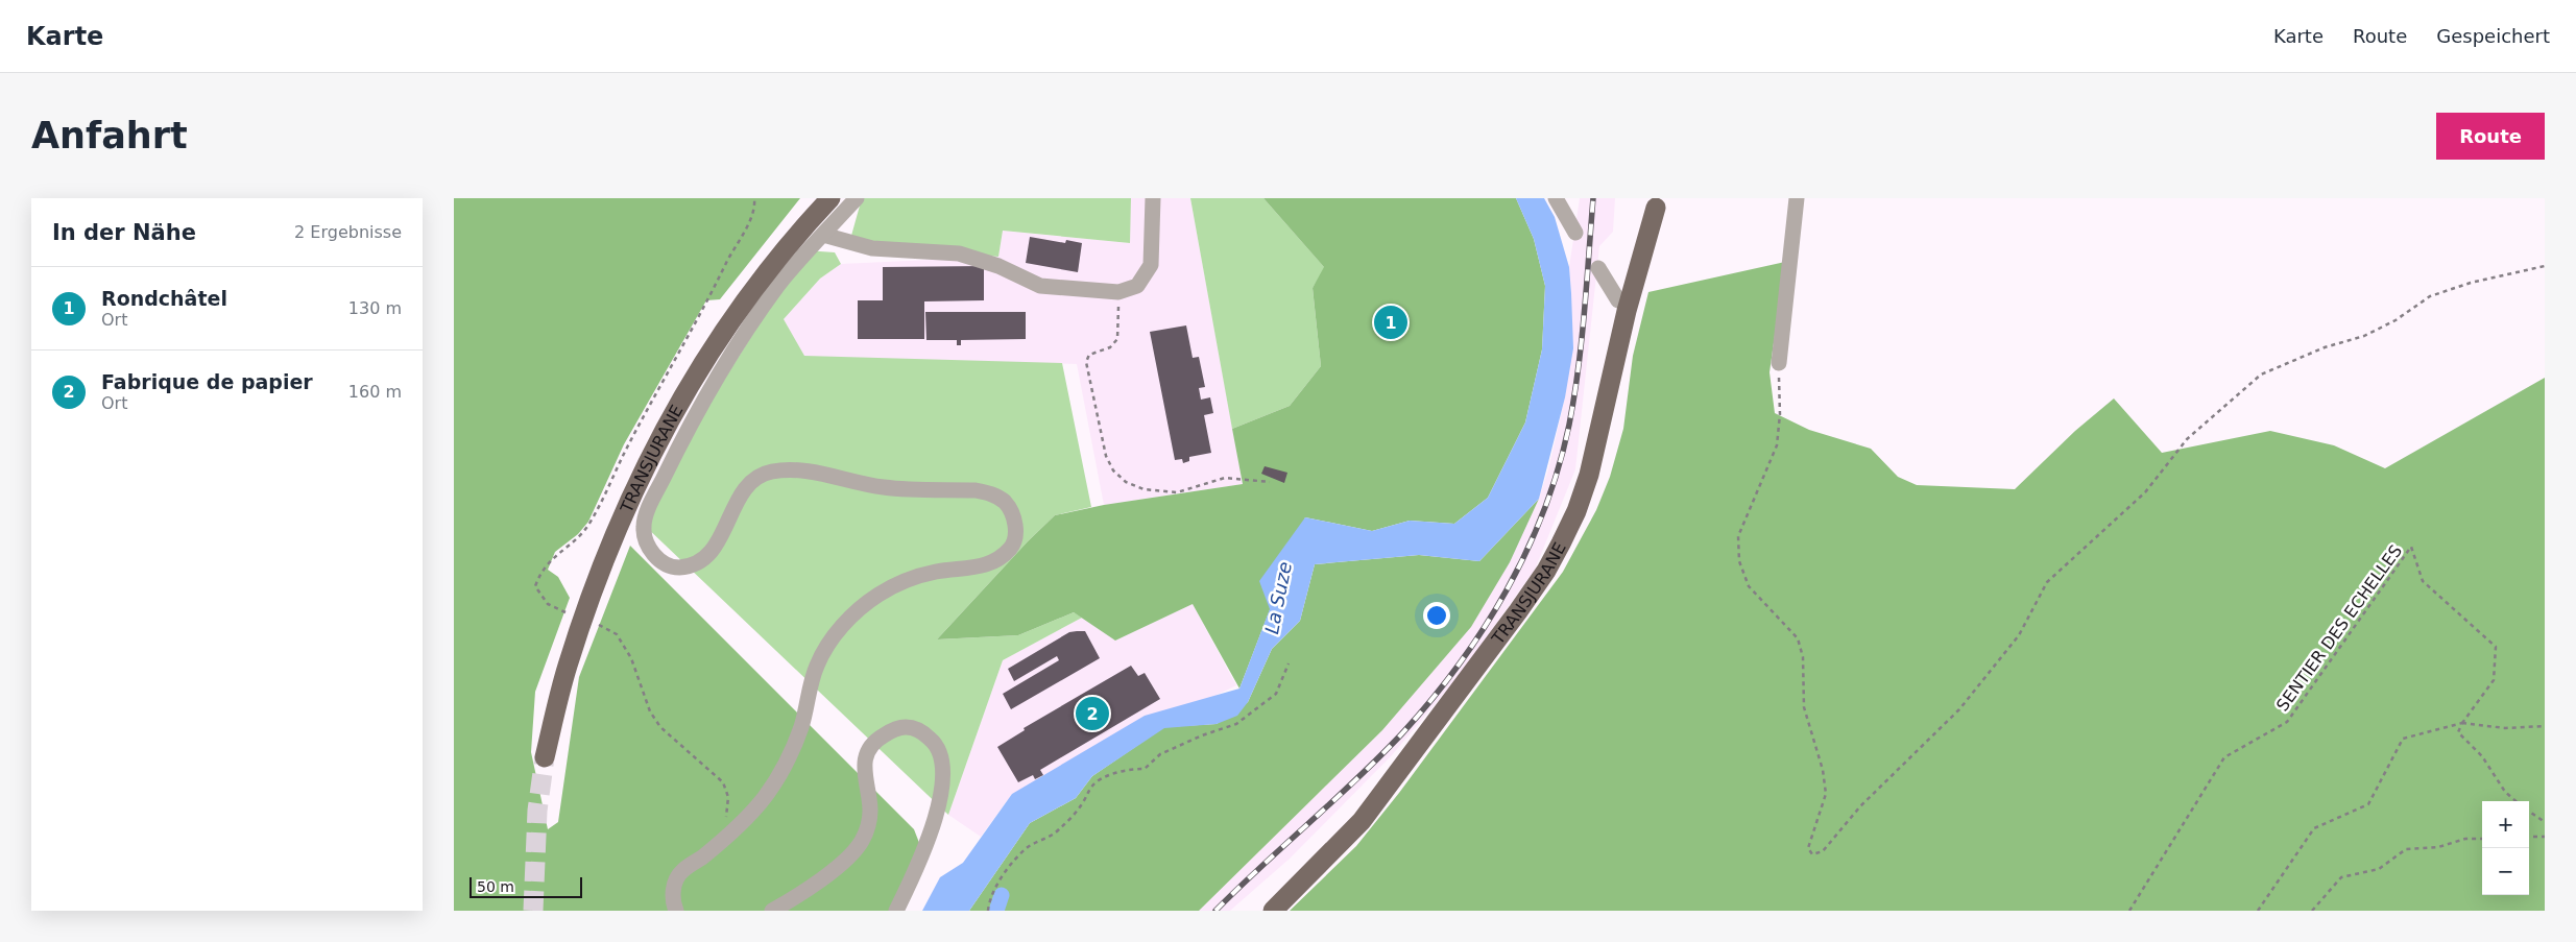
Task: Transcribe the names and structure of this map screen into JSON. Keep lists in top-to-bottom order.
{
  "streets": {
    "main road": ["TRANSJURANE"],
    "path": ["SENTIER DES ECHELLES"]
  },
  "water": ["La Suze"],
  "scale_bar": "50 m",
  "page": {
    "header": "Karte",
    "nav": ["Karte", "Route", "Gespeichert"],
    "buttons": "Route",
    "title": "Anfahrt",
    "heading": ["In der Nähe", "2 Ergebnisse"],
    "list": [
      {
        "mark": "1",
        "name": "Rondchâtel",
        "note": "Ort",
        "value": "130 m"
      },
      {
        "mark": "2",
        "name": "Fabrique de papier",
        "note": "Ort",
        "value": "160 m"
      }
    ],
    "pins": ["1", "2"],
    "map_buttons": ["+", "−"],
    "scale": "50 m"
  }
}
